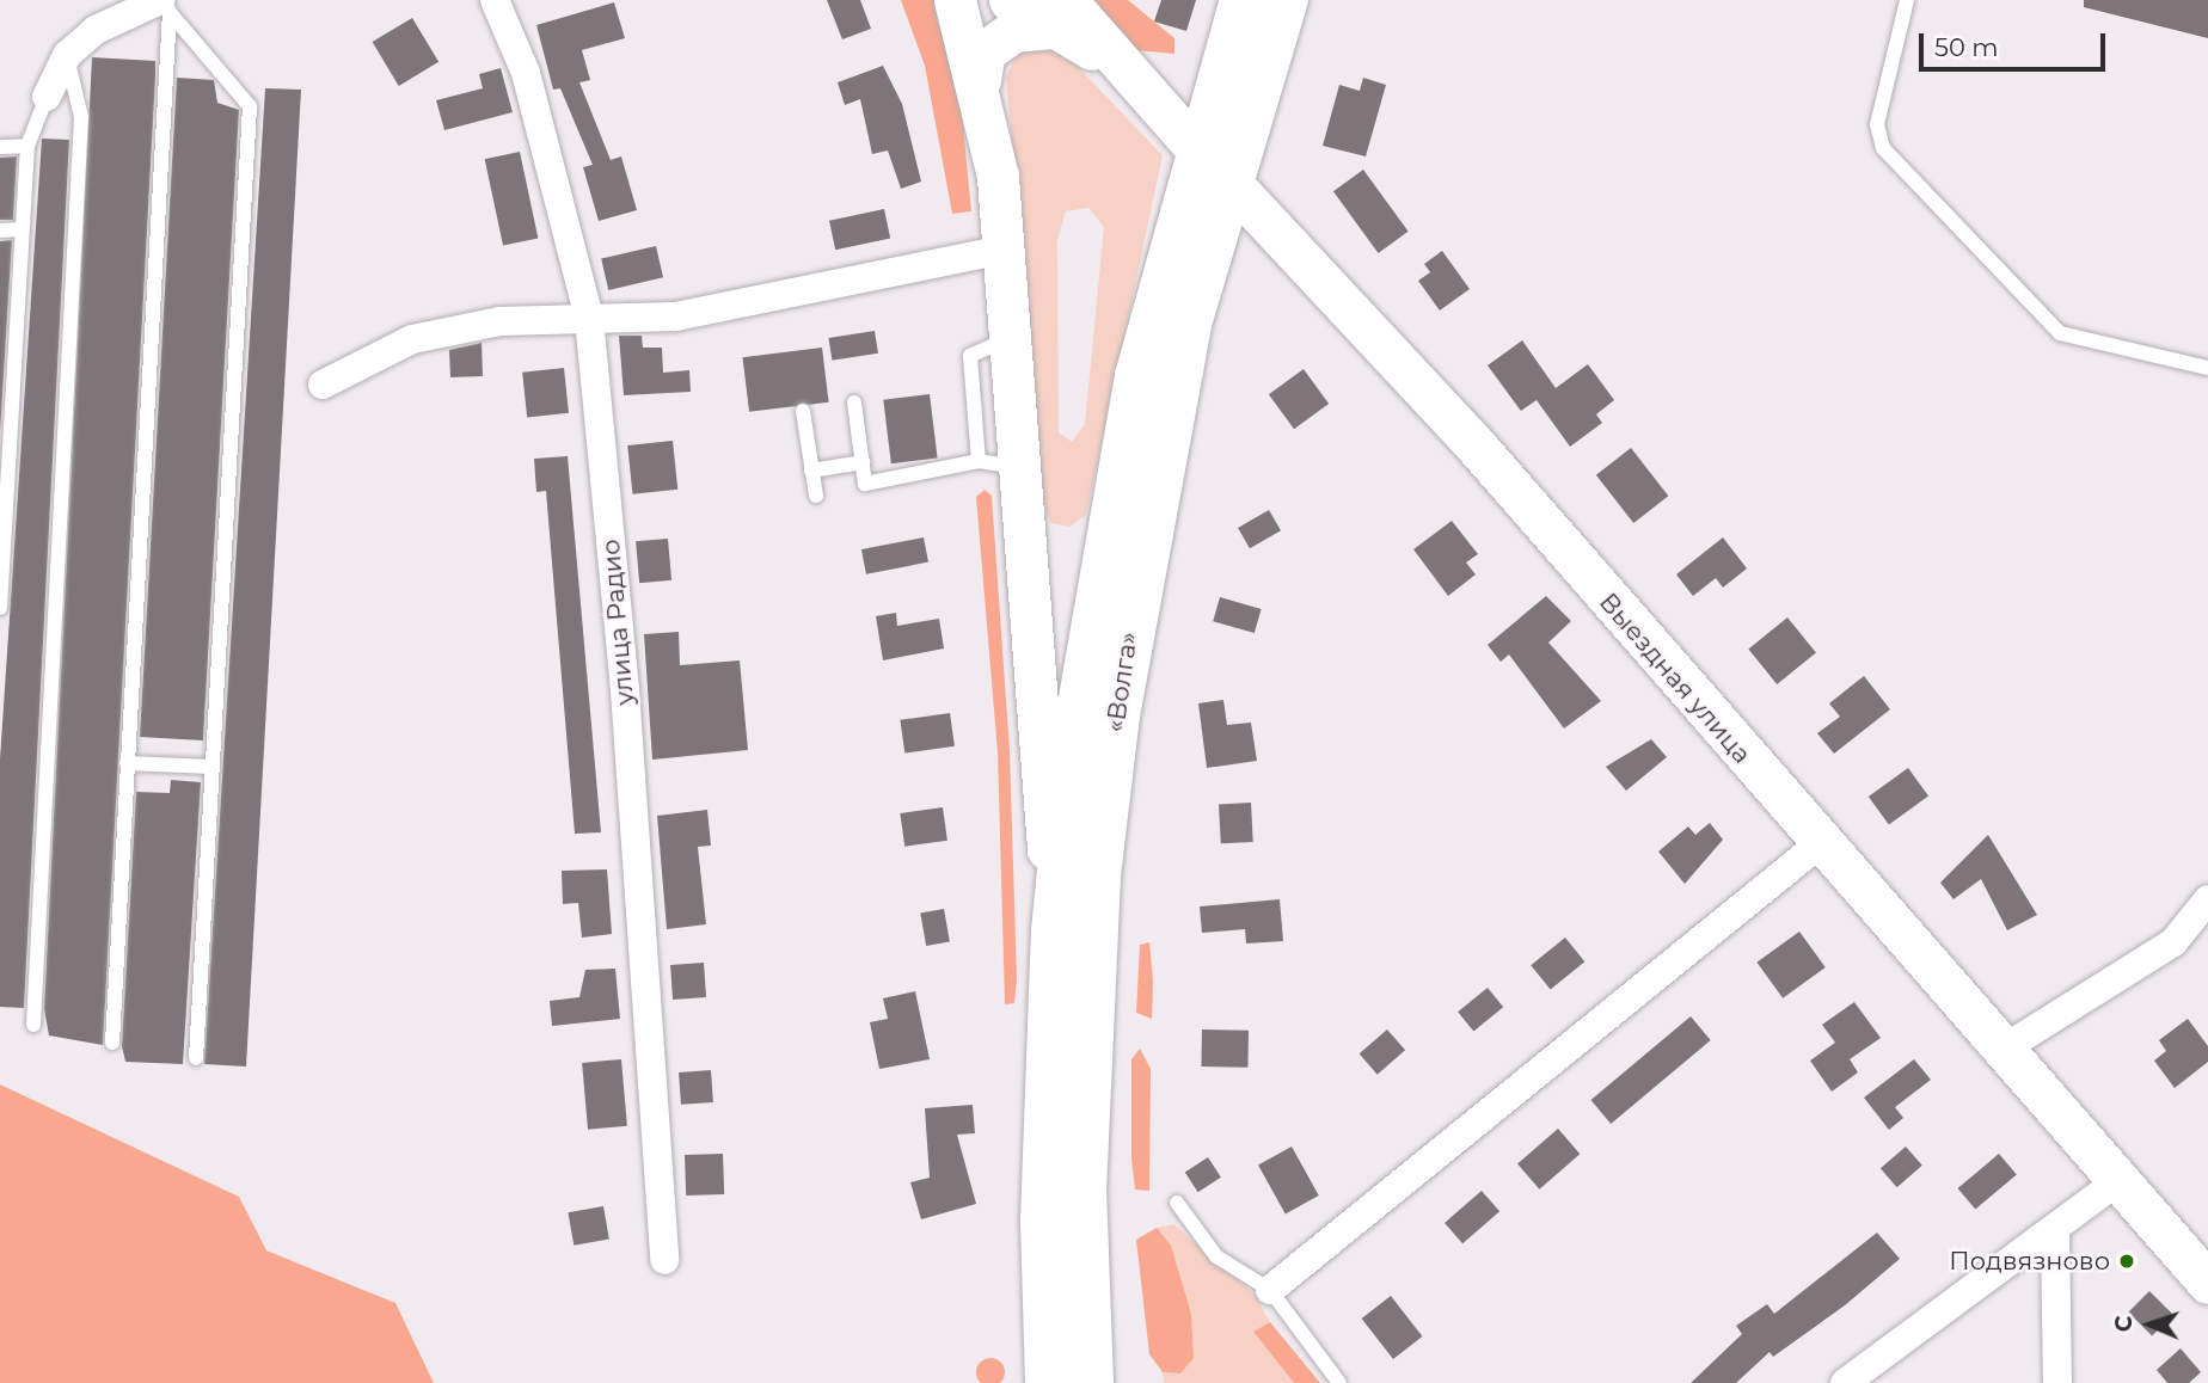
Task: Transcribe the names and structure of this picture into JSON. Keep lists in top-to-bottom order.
{
  "streets": {
    "highway": ["«Волга»"],
    "main road": ["Выездная улица"],
    "street": ["улица Радио"]
  },
  "crossings": [
    ["Выездная улица", "«Волга»"]
  ],
  "places": ["Подвязново"],
  "scale_bar": "50 m",
  "north": "left"
}
